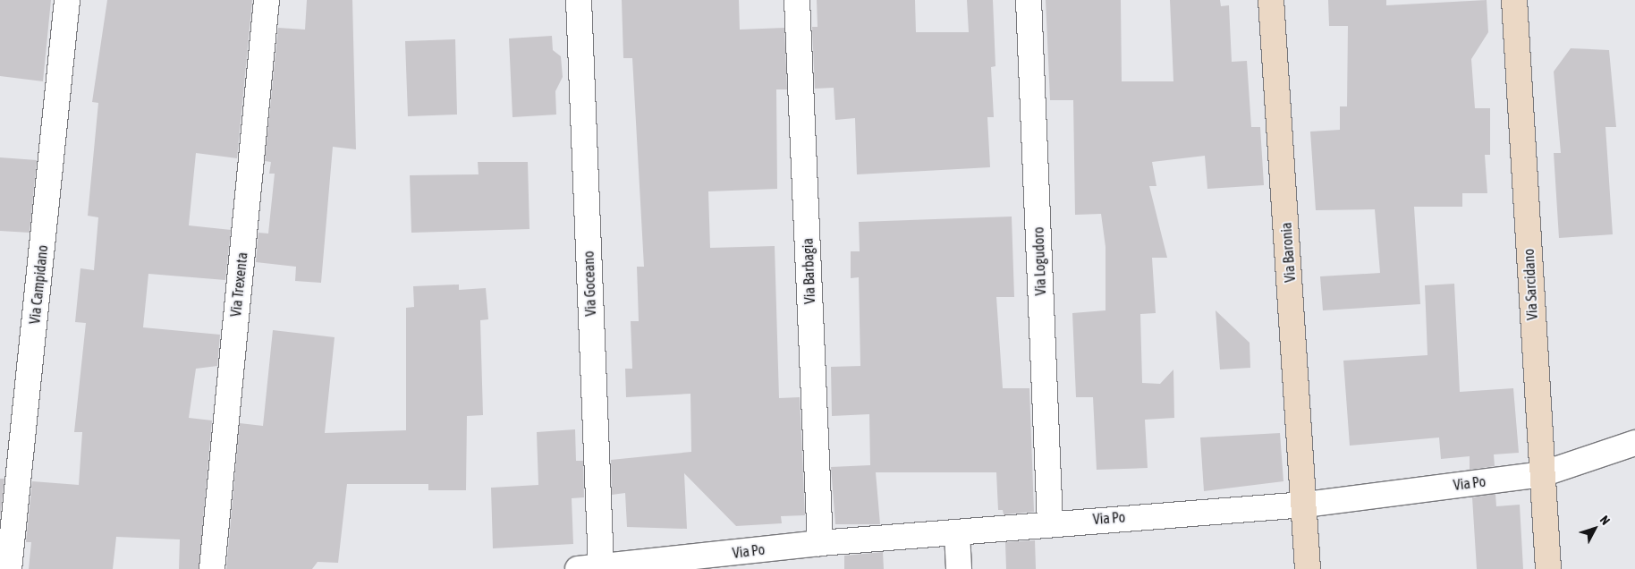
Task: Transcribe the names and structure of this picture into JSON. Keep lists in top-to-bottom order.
{
  "streets": {
    "street": [
      "Via Baronia",
      "Via Logudoro",
      "Via Barbagia",
      "Via Goceano",
      "Via Campidano",
      "Via Trexenta",
      "Via Sarcidano",
      "Via Po"
    ]
  },
  "crossings": [
    ["Via Baronia", "Via Po"],
    ["Via Logudoro", "Via Po"],
    ["Via Barbagia", "Via Po"],
    ["Via Goceano", "Via Po"],
    ["Via Sarcidano", "Via Po"]
  ],
  "north": "top right"
}
